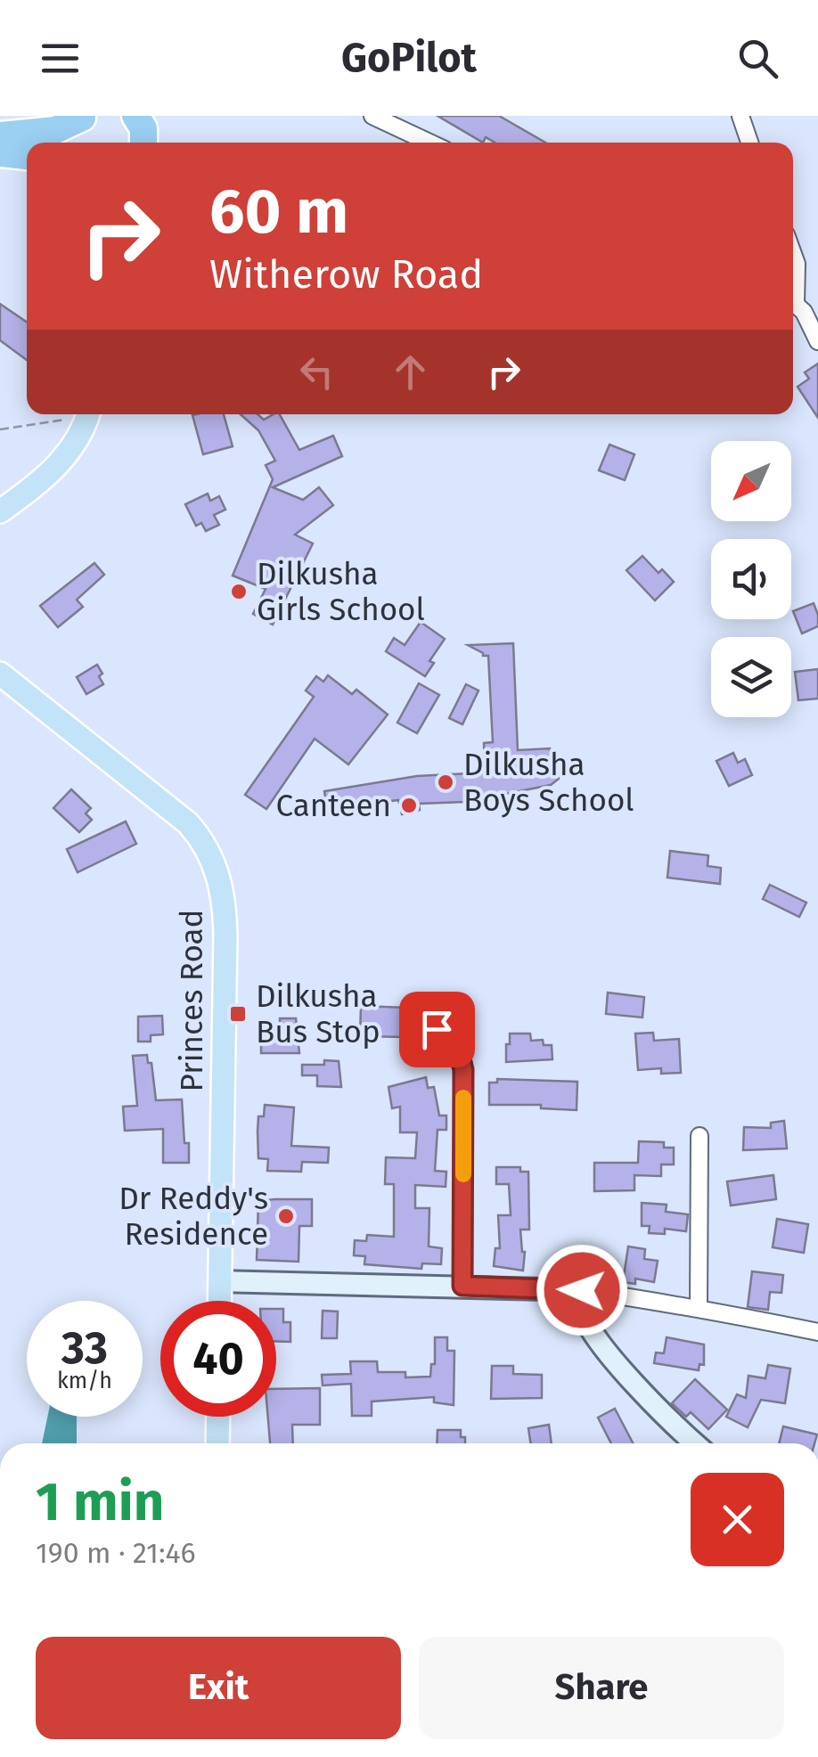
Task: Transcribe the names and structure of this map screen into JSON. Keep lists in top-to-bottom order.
{
  "streets": {
    "main road": ["Princes Road"]
  },
  "places": {
    "other": [
      "Dilkusha Girls School",
      "Dilkusha Boys School",
      "Canteen",
      "Dr Reddy's Residence"
    ],
    "transit": ["Dilkusha Bus Stop"]
  },
  "north": "bottom left",
  "page": {
    "header": "GoPilot",
    "turn": ["60 m", "Witherow Road"],
    "speed": "33 km/h",
    "limit": "40",
    "heading": ["1 min", "190 m · 21:46"],
    "buttons": ["Exit", "Share"]
  }
}
